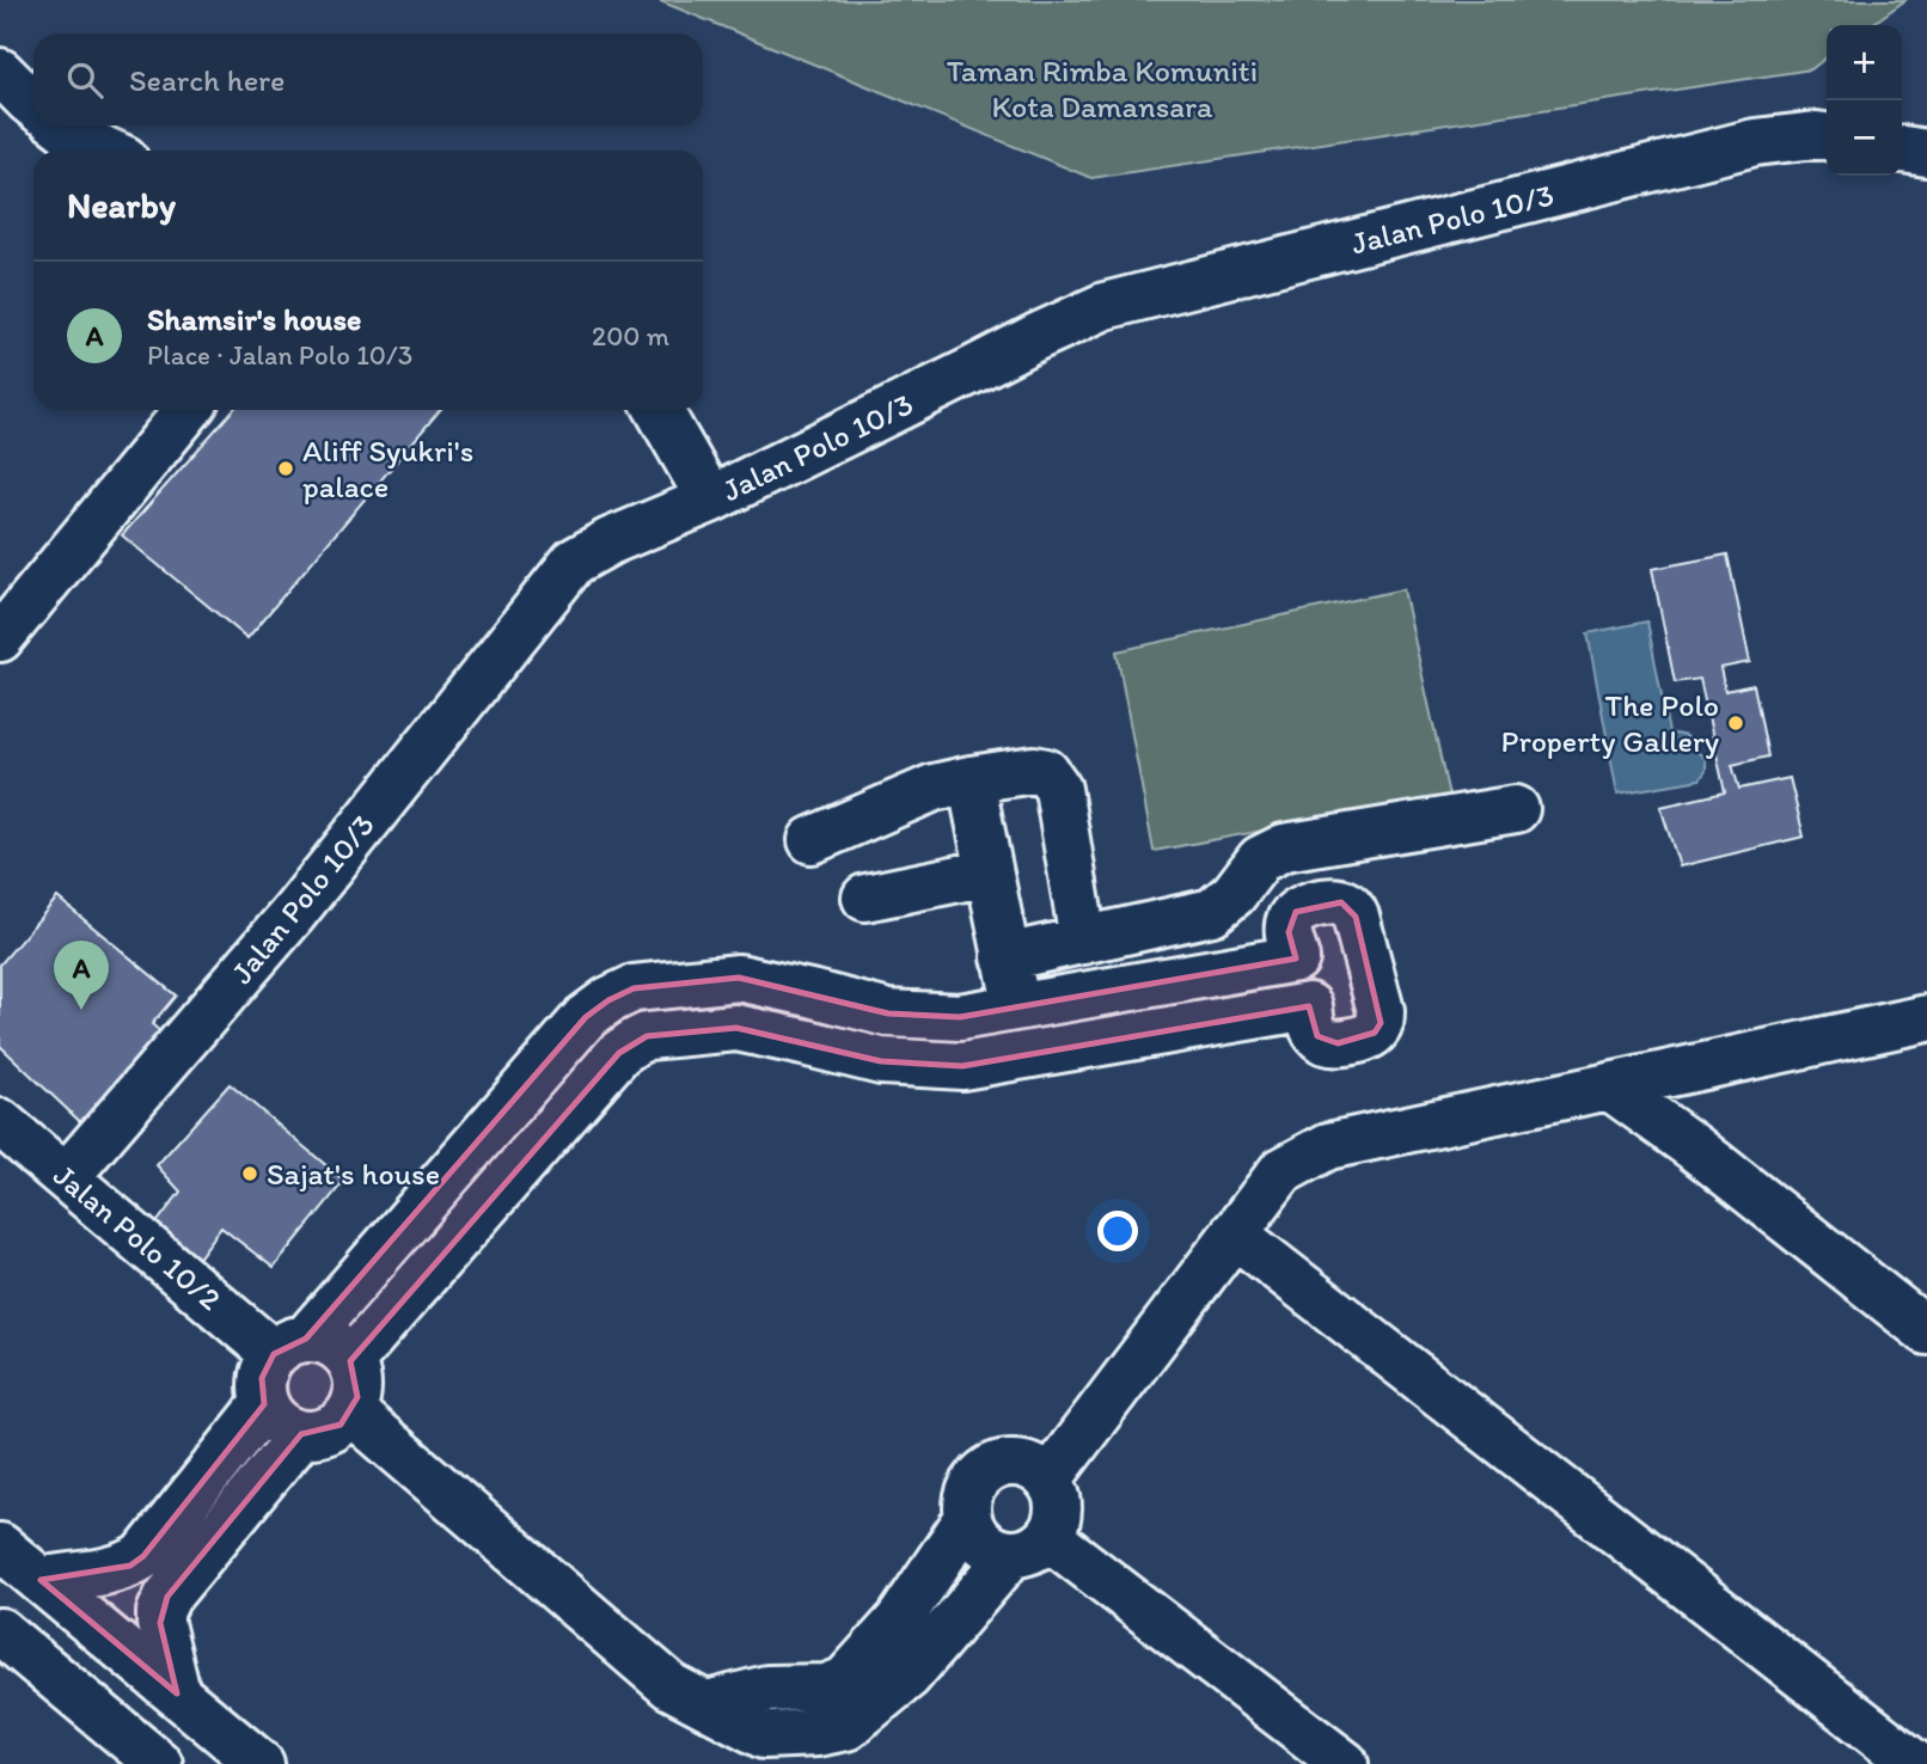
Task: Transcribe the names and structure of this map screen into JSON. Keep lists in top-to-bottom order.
{
  "streets": {
    "street": ["Jalan Polo 10/3", "Jalan Polo 10/2"]
  },
  "crossings": [
    ["Jalan Polo 10/3", "Jalan Polo 10/2"]
  ],
  "parks": ["Taman Rimba Komuniti Kota Damansara"],
  "places": ["Aliff Syukri's palace", "The Polo Property Gallery", "Sajat's house"],
  "page": {
    "map_buttons": ["+", "−"],
    "search": "Search here",
    "heading": "Nearby",
    "list": [
      {
        "mark": "A",
        "name": "Shamsir's house",
        "note": "Place · Jalan Polo 10/3",
        "value": "200 m"
      }
    ],
    "pins": "A"
  }
}
